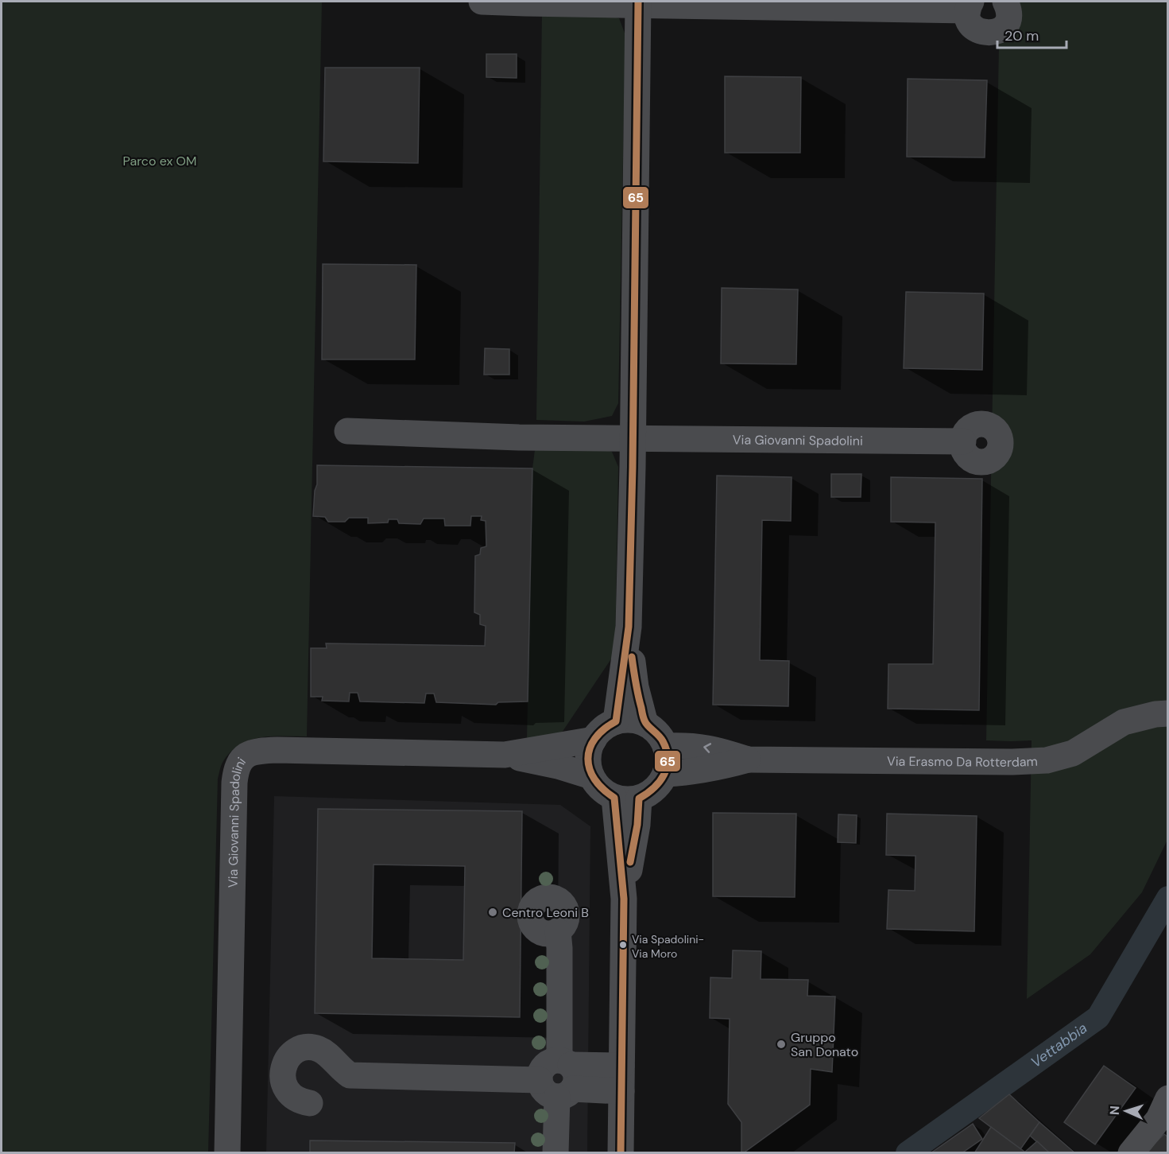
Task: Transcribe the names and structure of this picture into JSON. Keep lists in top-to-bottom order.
{
  "streets": {
    "street": ["Via Giovanni Spadolini", "Via Erasmo Da Rotterdam"]
  },
  "crossings": [
    ["Via Giovanni Spadolini", "Via Erasmo Da Rotterdam"]
  ],
  "water": ["Vettabbia"],
  "parks": ["Parco ex OM"],
  "places": ["Centro Leoni B", "Via Spadolini- Via Moro", "Gruppo San Donato"],
  "lines": ["transit line 65"],
  "scale_bar": "20 m",
  "north": "left"
}
